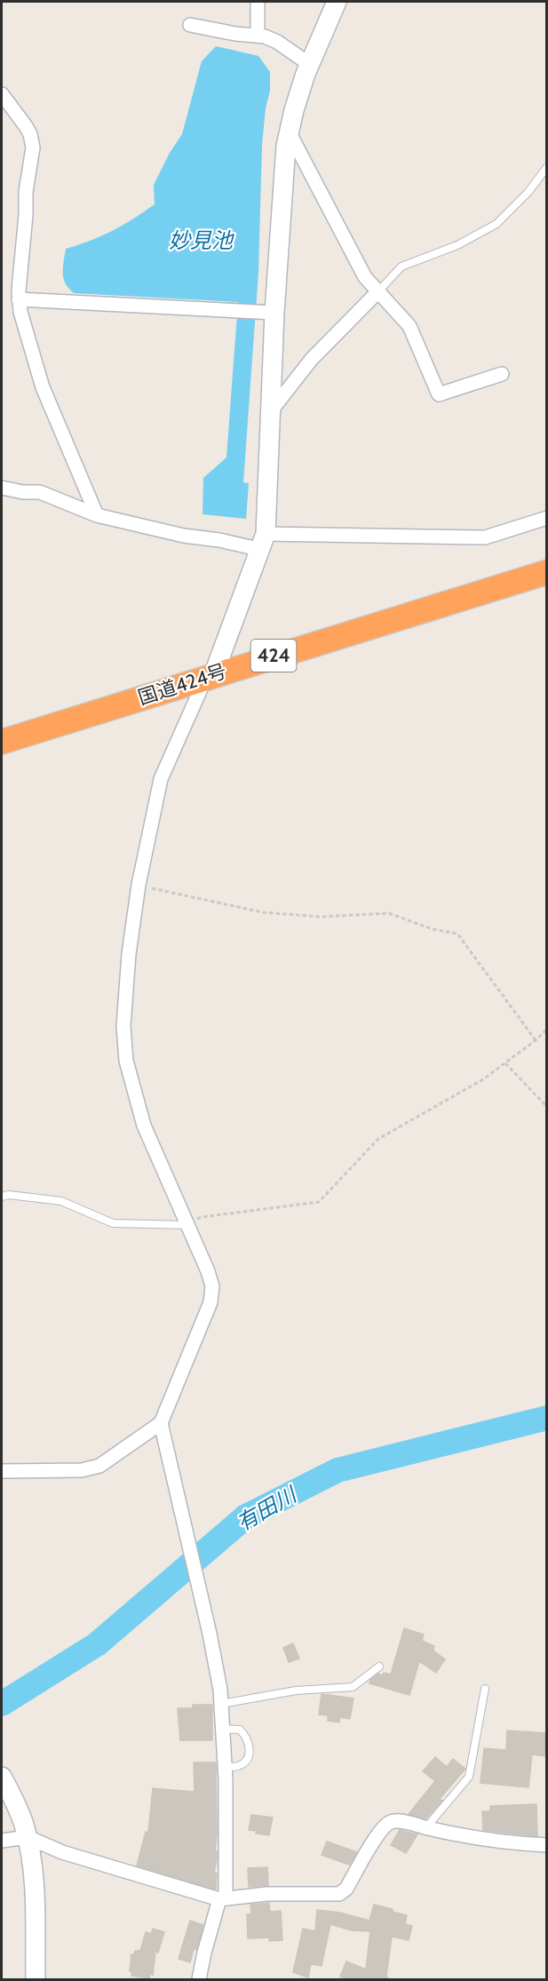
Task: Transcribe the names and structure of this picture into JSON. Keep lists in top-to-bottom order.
{
  "streets": {
    "highway": ["424", "国道424号"]
  },
  "water": ["妙見池", "有田川"]
}
